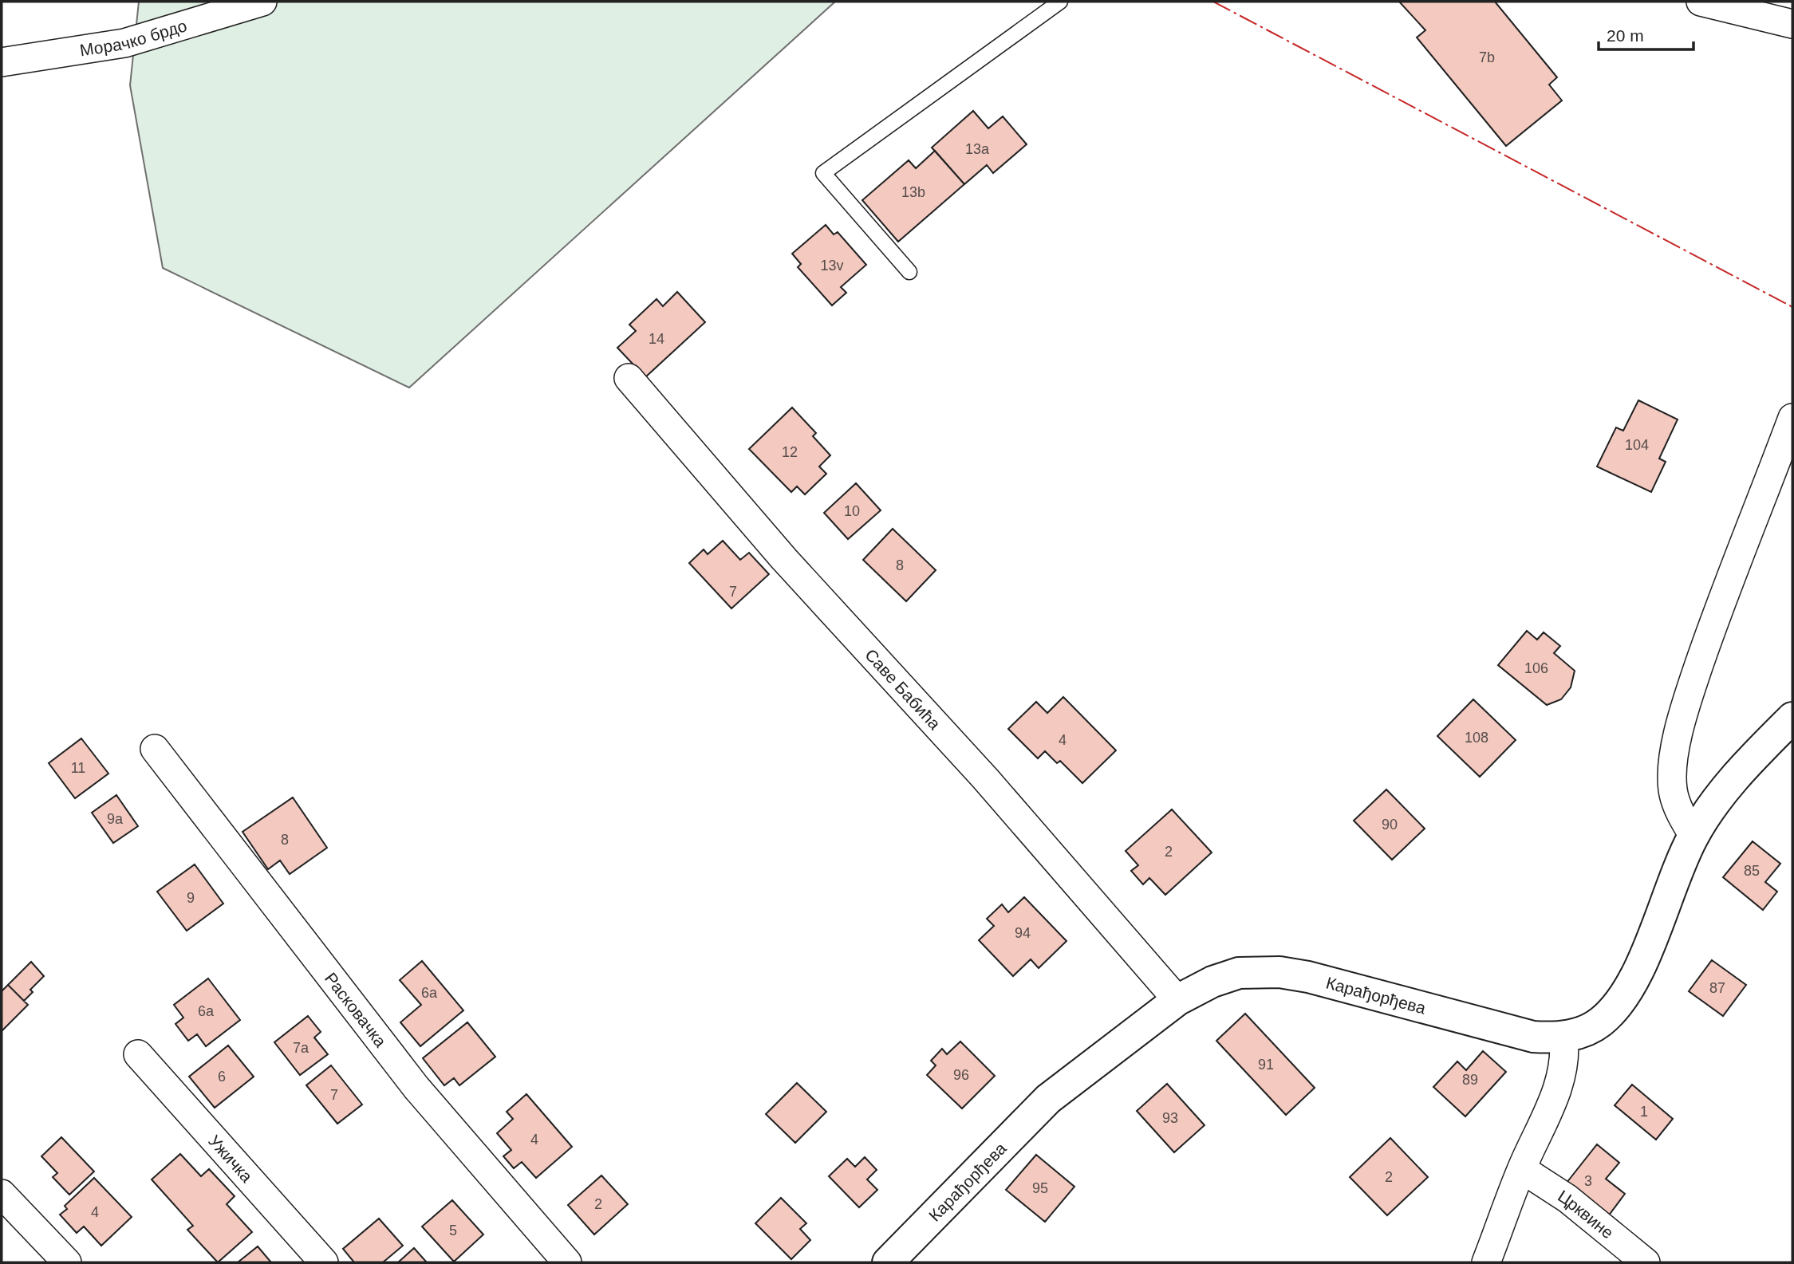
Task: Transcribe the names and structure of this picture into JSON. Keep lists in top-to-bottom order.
{
  "streets": {
    "street": [
      "Морачко брдо",
      "Саве Бабића",
      "Карађорђева",
      "Расковачка",
      "Ужичка",
      "Црквине"
    ]
  },
  "crossings": [
    ["Саве Бабића", "Карађорђева"]
  ],
  "house_numbers": [
    "7b",
    "13a",
    "13b",
    "13v",
    "14",
    "104",
    "12",
    "10",
    "8",
    "7",
    "106",
    "108",
    "4",
    "11",
    "9a",
    "90",
    "8",
    "2",
    "85",
    "9",
    "94",
    "87",
    "6a",
    "6a",
    "7a",
    "91",
    "96",
    "6",
    "89",
    "7",
    "1",
    "93",
    "4",
    "2",
    "3",
    "95",
    "2",
    "4",
    "5"
  ],
  "scale_bar": "20 m"
}
